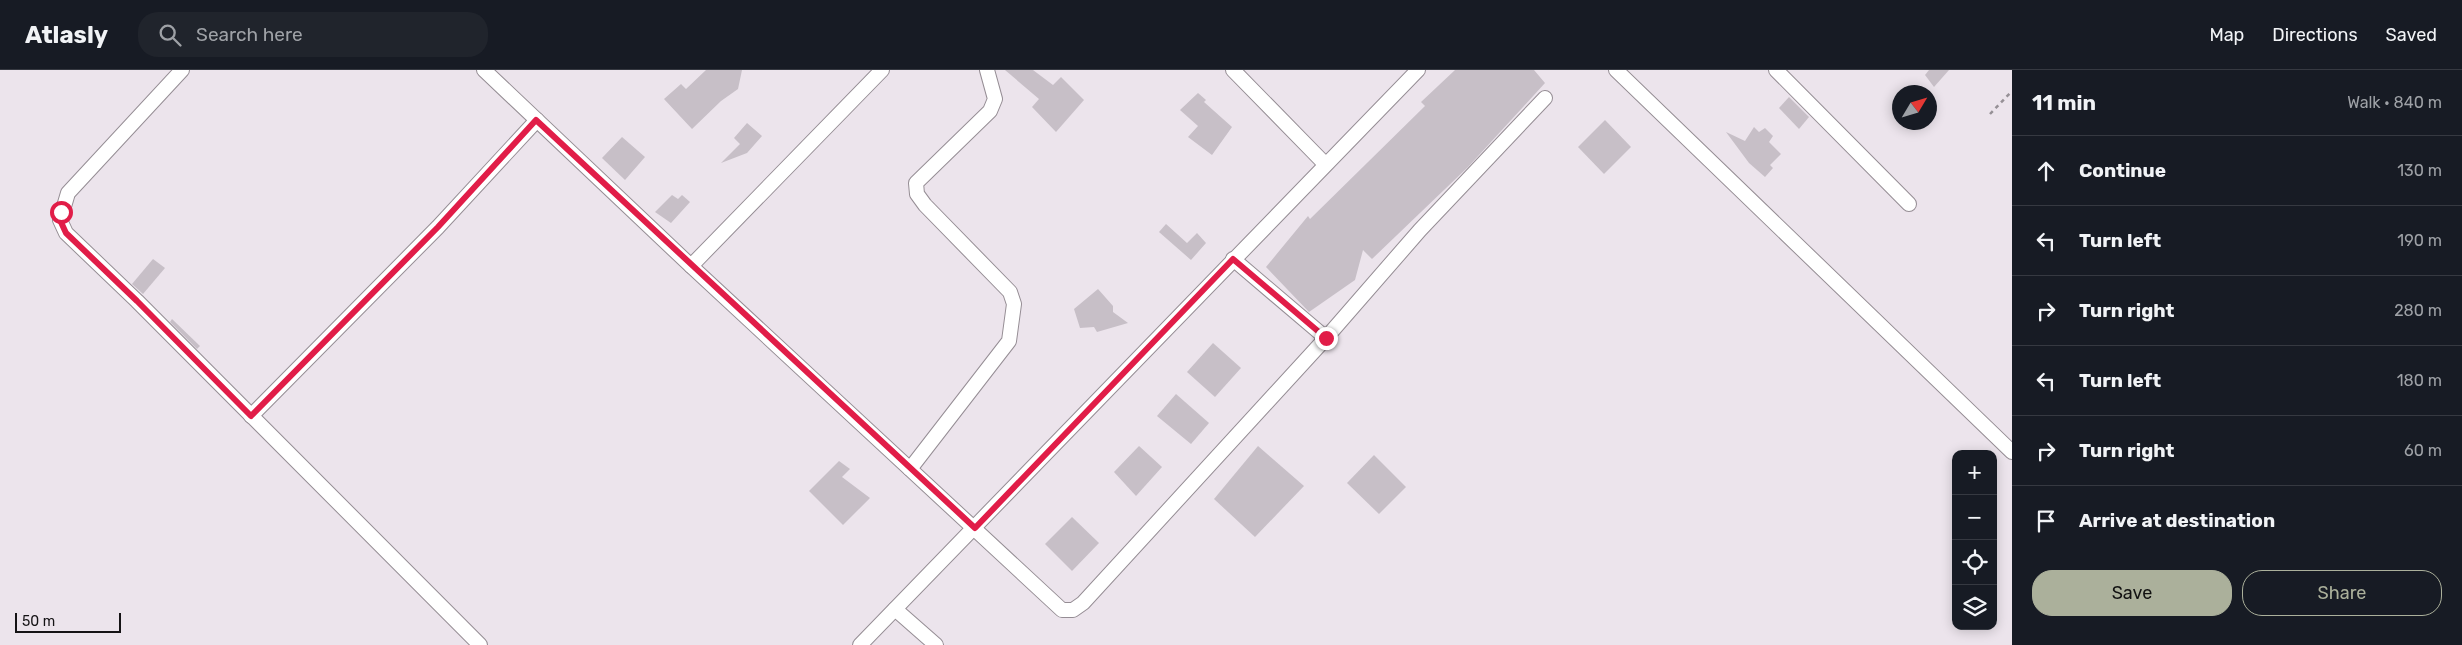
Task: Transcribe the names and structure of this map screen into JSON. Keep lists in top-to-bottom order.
{
  "scale_bar": "50 m",
  "north": "top right",
  "page": {
    "header": "Atlasly",
    "search": "Search here",
    "nav": ["Map", "Directions", "Saved"],
    "heading": ["11 min", "Walk · 840 m"],
    "list": [
      ["Continue", "130 m"],
      ["Turn left", "190 m"],
      ["Turn right", "280 m"],
      ["Turn left", "180 m"],
      ["Turn right", "60 m"],
      "Arrive at destination"
    ],
    "map_buttons": ["+", "−"],
    "buttons": ["Save", "Share"],
    "scale": "50 m"
  }
}
